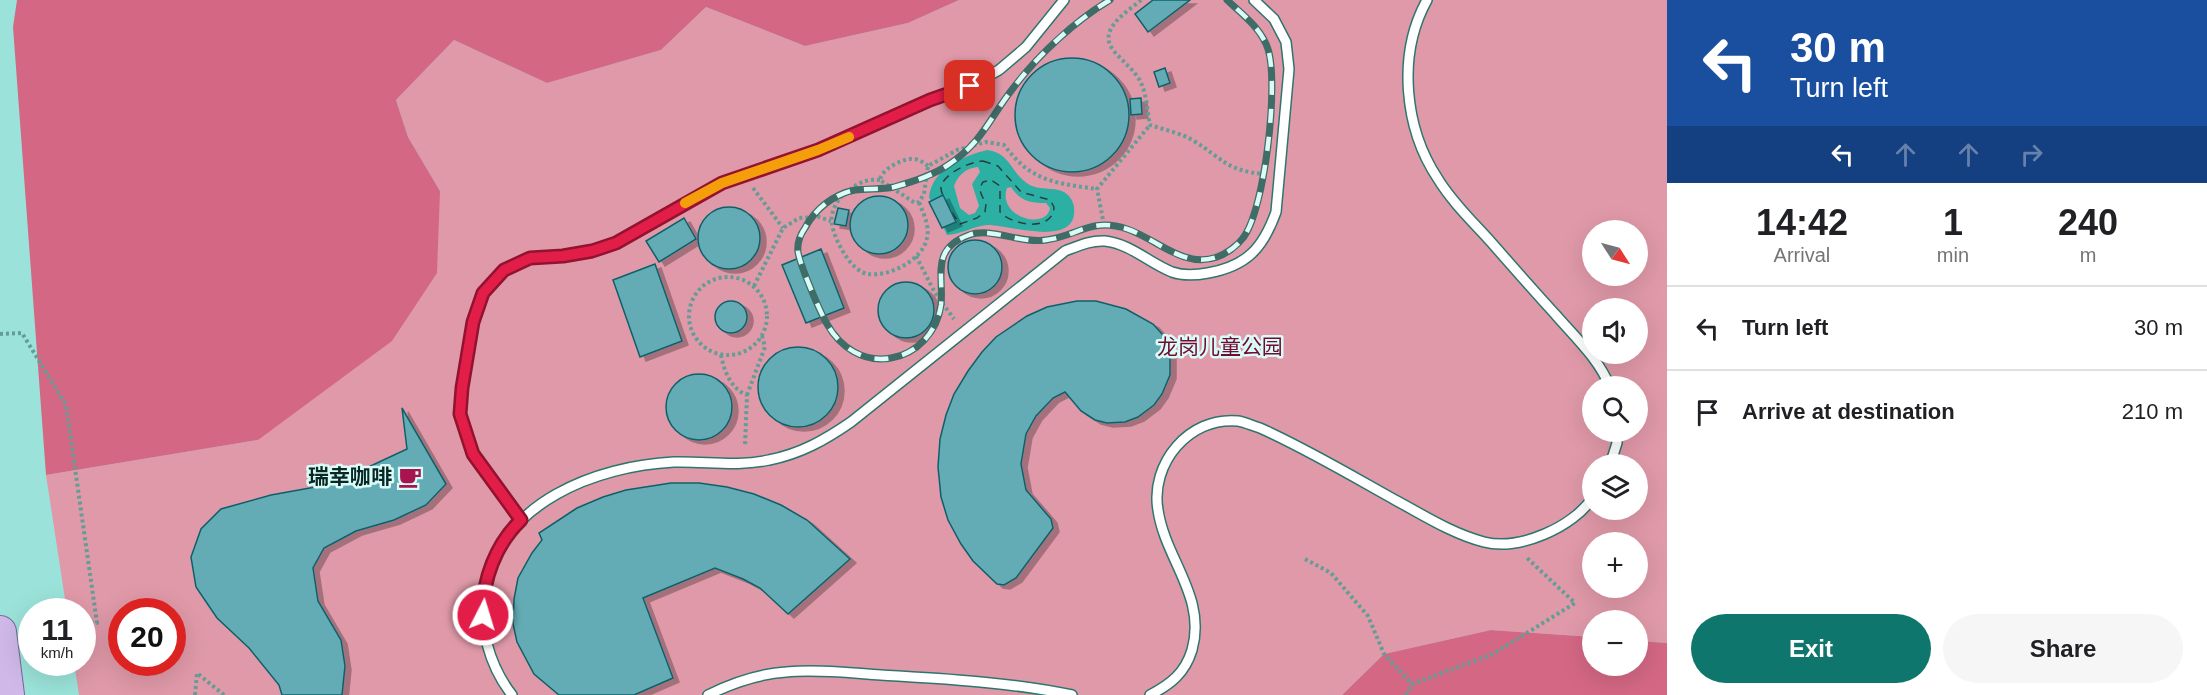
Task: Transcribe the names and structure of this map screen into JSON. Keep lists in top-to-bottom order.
{
  "parks": ["龙岗儿童公园"],
  "places": {
    "cafe": ["瑞幸咖啡"]
  },
  "north": "bottom right",
  "page": {
    "turn": ["30 m", "Turn left"],
    "eta": [
      "14:42",
      "Arrival",
      "1",
      "min",
      "240",
      "m"
    ],
    "map_buttons": ["+", "−"],
    "list": [
      {
        "name": "Turn left",
        "value": "30 m"
      },
      {
        "name": "Arrive at destination",
        "value": "210 m"
      }
    ],
    "speed": "11 km/h",
    "limit": "20",
    "buttons": ["Exit", "Share"]
  }
}
